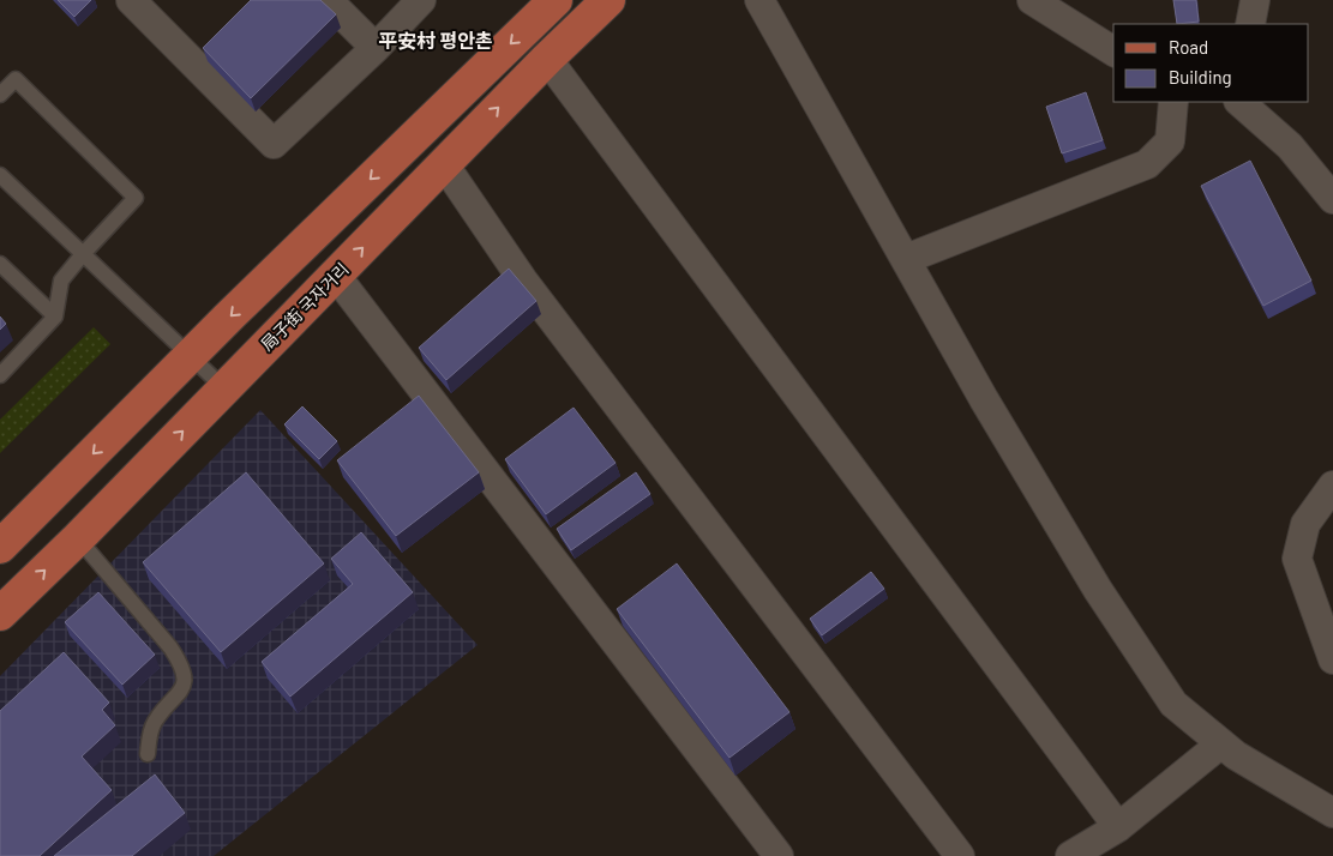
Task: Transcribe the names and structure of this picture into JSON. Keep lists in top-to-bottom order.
{
  "streets": {
    "main road": ["局子街 국자거리"]
  },
  "districts": ["平安村 평안촌"],
  "legend": ["Road", "Building"]
}
